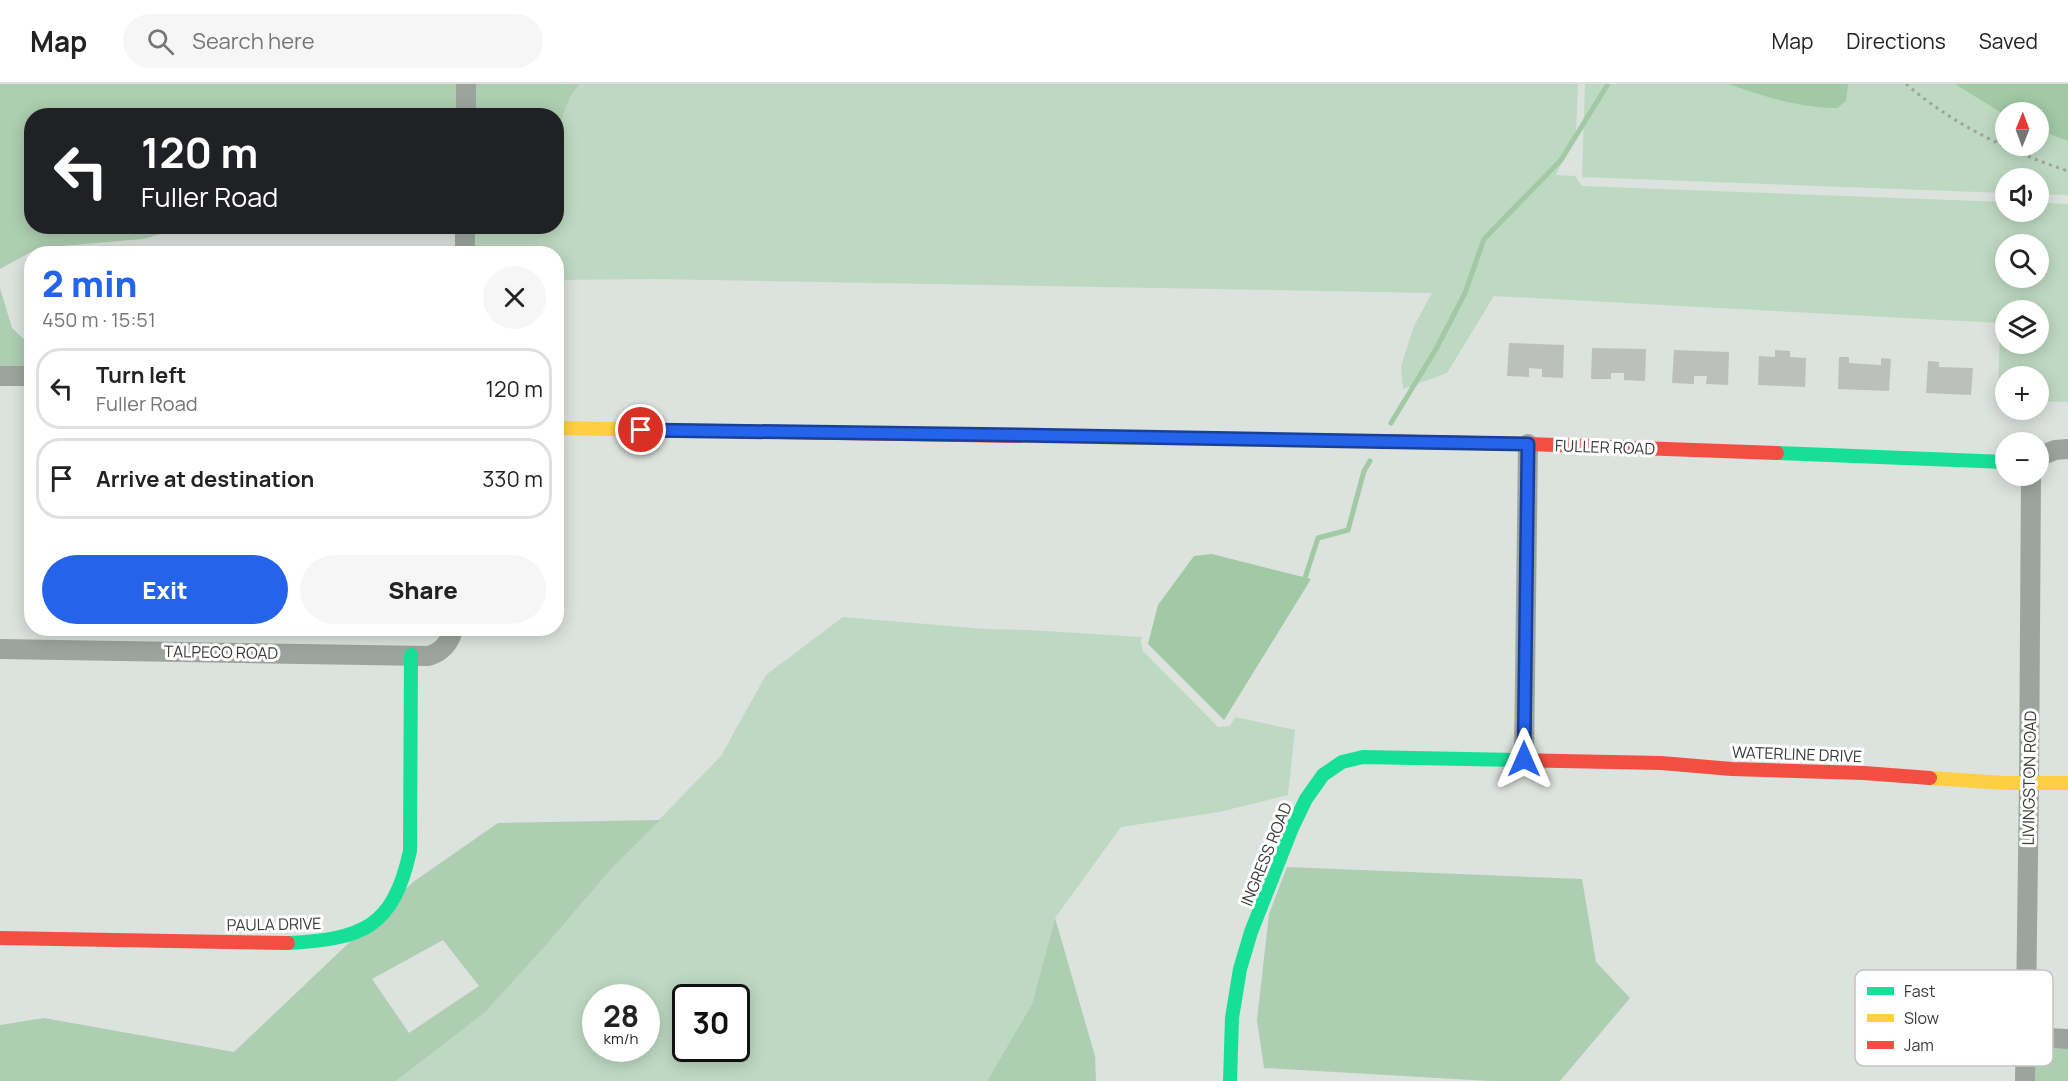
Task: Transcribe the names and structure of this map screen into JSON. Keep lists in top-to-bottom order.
{
  "streets": {
    "street": [
      "FULLER ROAD",
      "TALPECO ROAD",
      "WATERLINE DRIVE",
      "LIVINGSTON ROAD",
      "INGRESS ROAD",
      "PAULA DRIVE"
    ]
  },
  "crossings": [
    ["TALPECO ROAD", "PAULA DRIVE"],
    ["WATERLINE DRIVE", "LIVINGSTON ROAD"],
    ["WATERLINE DRIVE", "INGRESS ROAD"]
  ],
  "legend": ["Fast", "Slow", "Jam"],
  "north": "top",
  "page": {
    "header": "Map",
    "search": "Search here",
    "nav": ["Map", "Directions", "Saved"],
    "map_buttons": ["+", "−"],
    "turn": ["120 m", "Fuller Road"],
    "heading": ["2 min", "450 m · 15:51"],
    "list": [
      {
        "name": "Turn left",
        "note": "Fuller Road",
        "value": "120 m"
      },
      {
        "name": "Arrive at destination",
        "value": "330 m"
      }
    ],
    "buttons": ["Exit", "Share"],
    "speed": "28 km/h",
    "limit": "30"
  }
}
